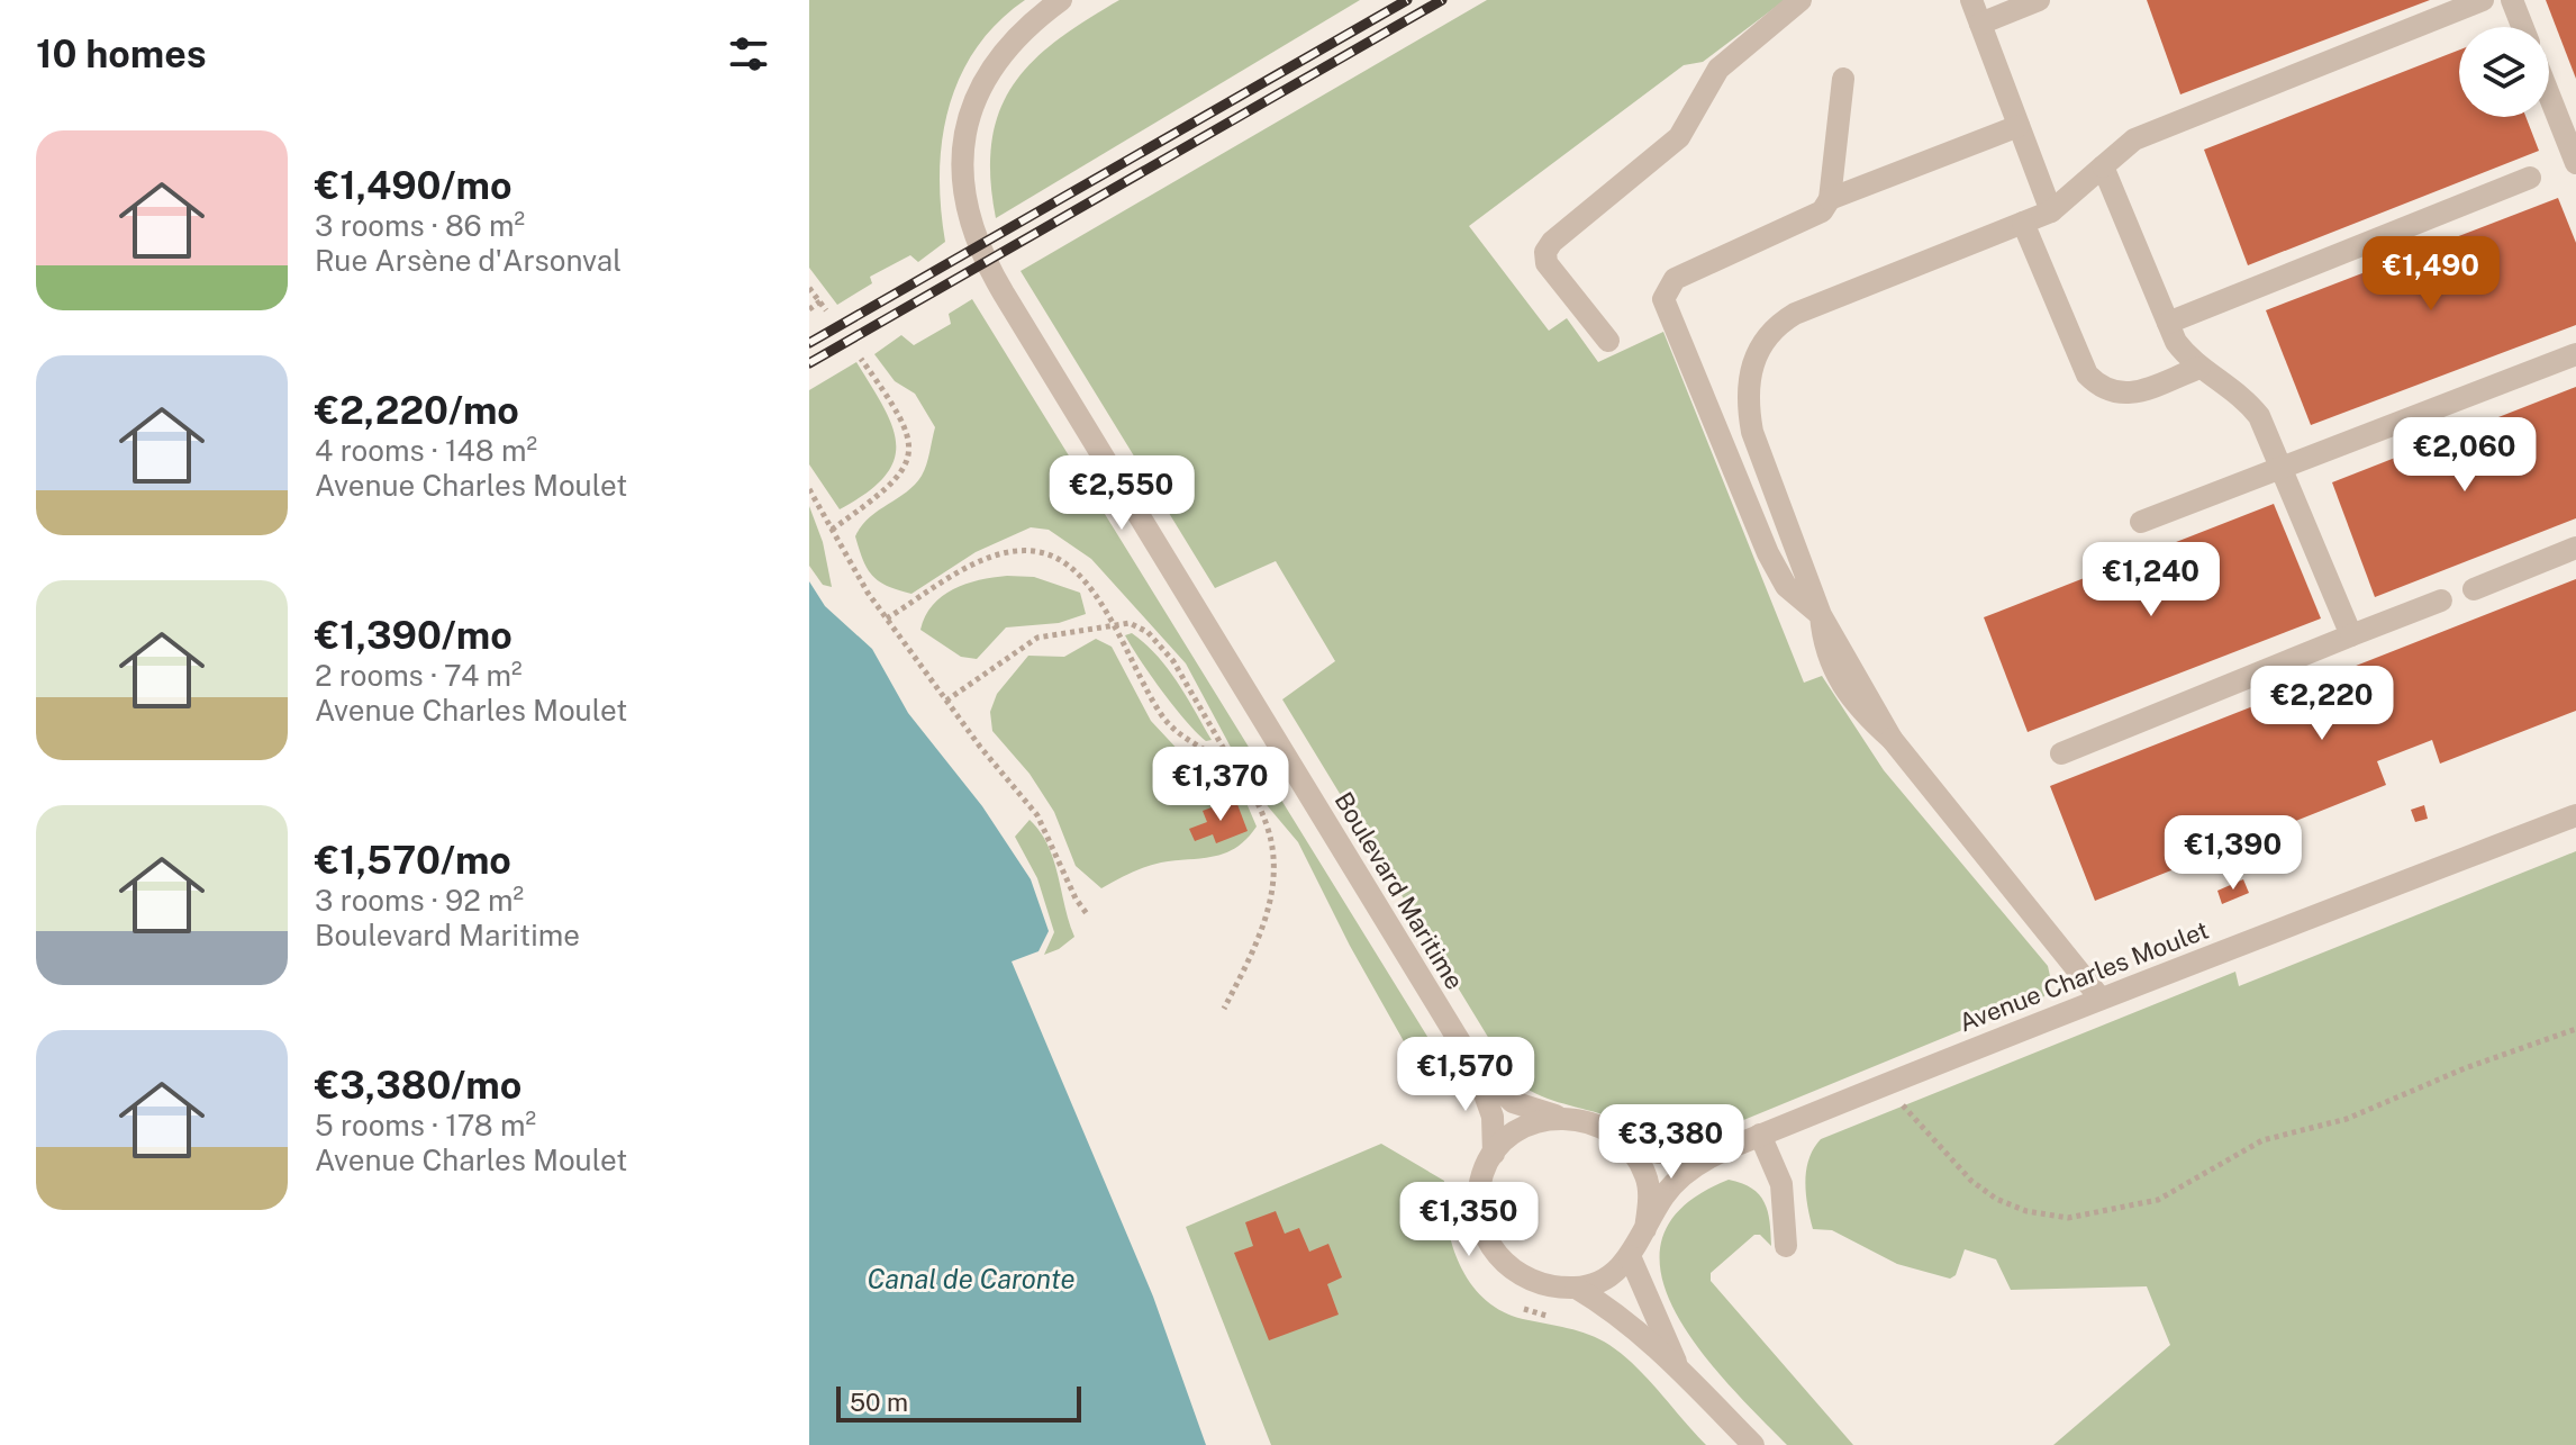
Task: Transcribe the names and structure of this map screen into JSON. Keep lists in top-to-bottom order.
{
  "streets": {
    "street": ["Boulevard Maritime", "Avenue Charles Moulet"]
  },
  "crossings": [
    ["Boulevard Maritime", "Avenue Charles Moulet"]
  ],
  "water": ["Canal de Caronte"],
  "scale_bar": "50 m",
  "page": {
    "heading": "10 homes",
    "list": [
      {
        "name": "€1,490/mo",
        "note": "3 rooms · 86 m² · Rue Arsène d'Arsonval"
      },
      {
        "name": "€2,220/mo",
        "note": "4 rooms · 148 m² · Avenue Charles Moulet"
      },
      {
        "name": "€1,390/mo",
        "note": "2 rooms · 74 m² · Avenue Charles Moulet"
      },
      {
        "name": "€1,570/mo",
        "note": "3 rooms · 92 m² · Boulevard Maritime"
      },
      {
        "name": "€3,380/mo",
        "note": "5 rooms · 178 m² · Avenue Charles Moulet"
      }
    ],
    "price": [
      "€1,490",
      "€2,060",
      "€2,550",
      "€1,240",
      "€2,220",
      "€1,370",
      "€1,390",
      "€1,570",
      "€3,380",
      "€1,350"
    ],
    "scale": "50 m"
  }
}
